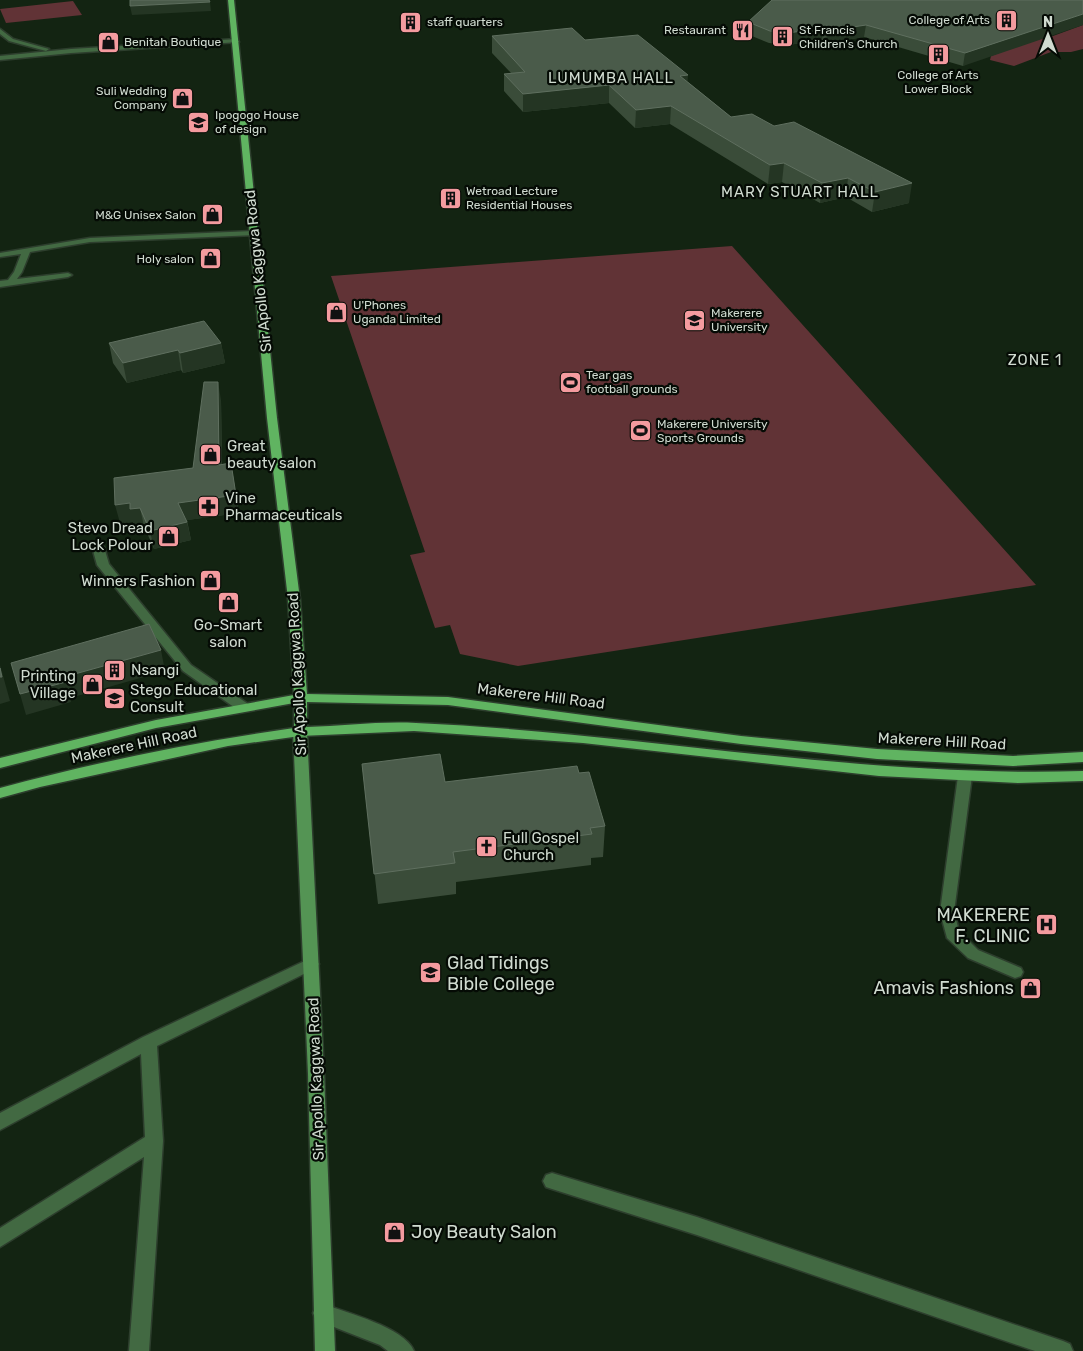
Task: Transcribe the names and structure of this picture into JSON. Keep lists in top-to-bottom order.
{
  "streets": {
    "main road": ["Sir Apollo Kaggwa Road", "Makerere Hill Road"]
  },
  "crossings": [
    ["Sir Apollo Kaggwa Road", "Makerere Hill Road"]
  ],
  "districts": ["LUMUMBA HALL", "MARY STUART HALL", "ZONE 1"],
  "places": {
    "building": [
      "College of Arts",
      "staff quarters",
      "St Francis Children's Church",
      "College of Arts Lower Block",
      "Wetroad Lecture Residential Houses",
      "Nsangi"
    ],
    "restaurant": ["Restaurant"],
    "shop": [
      "Benitah Boutique",
      "Suli Wedding Company",
      "M&G Unisex Salon",
      "Holy salon",
      "U'Phones Uganda Limited",
      "Great beauty salon",
      "Stevo Dread Lock Polour",
      "Winners Fashion",
      "Go-Smart salon",
      "Printing Village",
      "Amavis Fashions",
      "Joy Beauty Salon"
    ],
    "school or university": [
      "Ipogogo House of design",
      "Makerere University",
      "Stego Educational Consult",
      "Glad Tidings Bible College"
    ],
    "sports": ["Tear gas football grounds", "Makerere University Sports Grounds"],
    "pharmacy": ["Vine Pharmaceuticals"],
    "church": ["Full Gospel Church"],
    "hospital": ["MAKERERE F. CLINIC"]
  },
  "north": "top"
}
